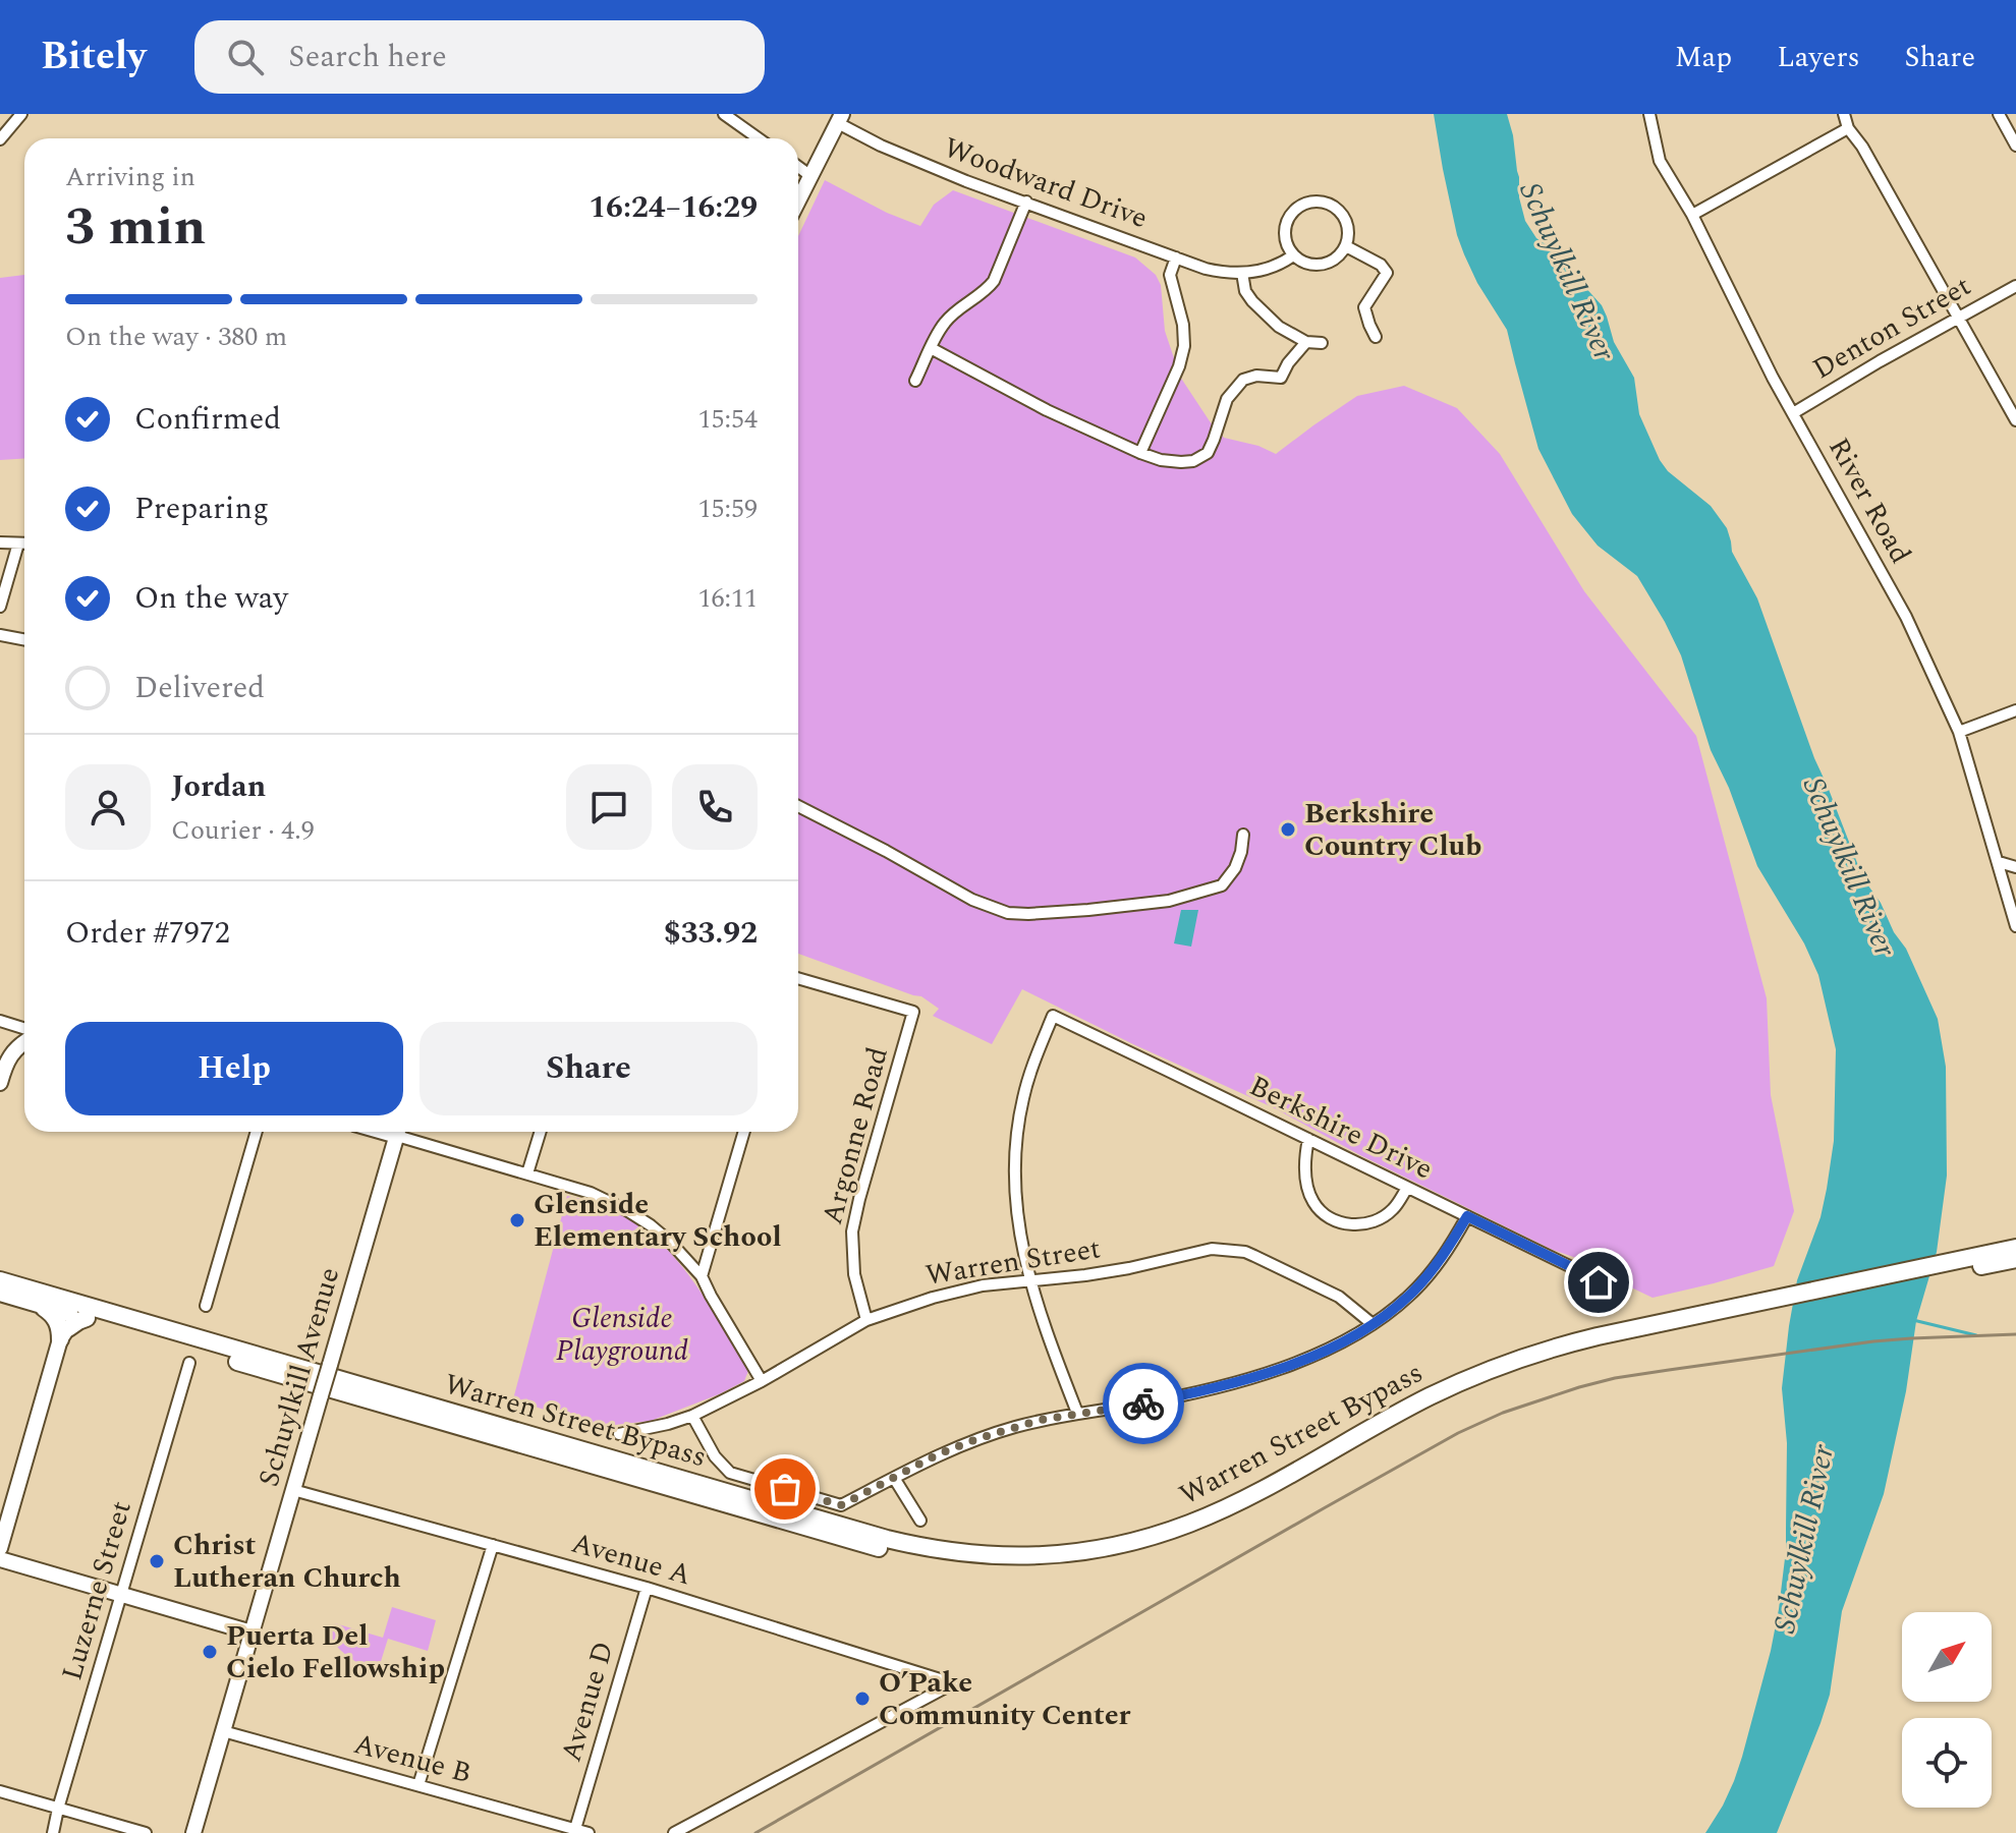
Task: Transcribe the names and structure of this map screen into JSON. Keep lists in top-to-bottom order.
{
  "streets": {
    "highway": ["Warren Street Bypass"],
    "main road": ["Schuylkill Avenue"],
    "street": [
      "Woodward Drive",
      "Denton Street",
      "River Road",
      "Berkshire Drive",
      "Argonne Road",
      "Warren Street",
      "Avenue A",
      "Luzerne Street",
      "Avenue D",
      "Avenue B"
    ]
  },
  "crossings": [
    ["Denton Street", "River Road"],
    ["Berkshire Drive", "Warren Street"],
    ["Argonne Road", "Warren Street"],
    ["Schuylkill Avenue", "Avenue A"],
    ["Schuylkill Avenue", "Avenue B"],
    ["Avenue A", "Avenue D"],
    ["Avenue D", "Avenue B"]
  ],
  "water": ["Schuylkill River"],
  "parks": ["Glenside Playground"],
  "places": [
    "Berkshire Country Club",
    "Glenside Elementary School",
    "Christ Lutheran Church",
    "Puerta Del Cielo Fellowship",
    "O’Pake Community Center"
  ],
  "north": "top right",
  "page": {
    "header": "Bitely",
    "search": "Search here",
    "nav": ["Map", "Layers", "Share"],
    "heading": ["3 min", "Arriving in", "16:24–16:29"],
    "panel": [
      "Jordan",
      "Courier · 4.9",
      "Order #7972",
      "$33.92"
    ],
    "bar": "On the way · 380 m",
    "list": [
      ["Confirmed", "15:54"],
      ["Preparing", "15:59"],
      ["On the way", "16:11"],
      "Delivered"
    ],
    "buttons": ["Help", "Share"]
  }
}
